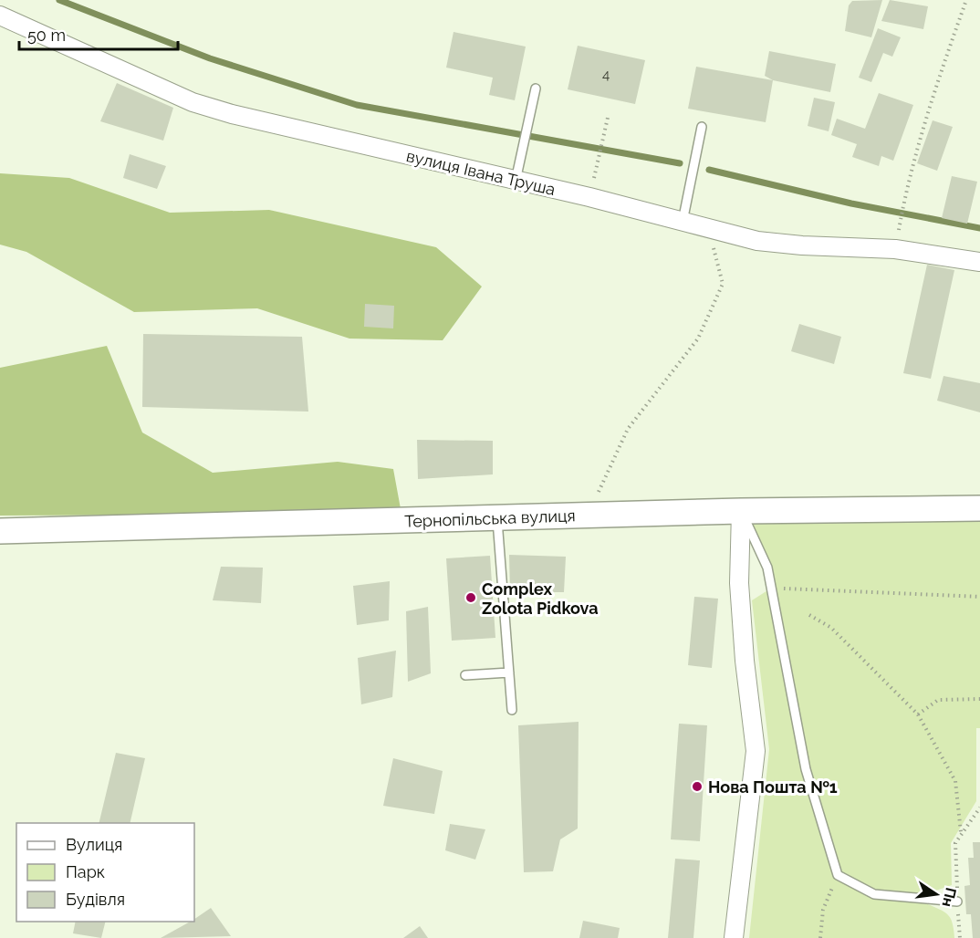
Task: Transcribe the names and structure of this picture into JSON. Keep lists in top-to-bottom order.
{
  "streets": {
    "street": ["вулиця Івана Труша", "Тернопільська вулиця"]
  },
  "places": ["Complex Zolota Pidkova", "Нова Пошта №1"],
  "house_numbers": ["4"],
  "legend": ["Вулиця", "Парк", "Будівля"],
  "scale_bar": "50 m",
  "north": "right"
}
